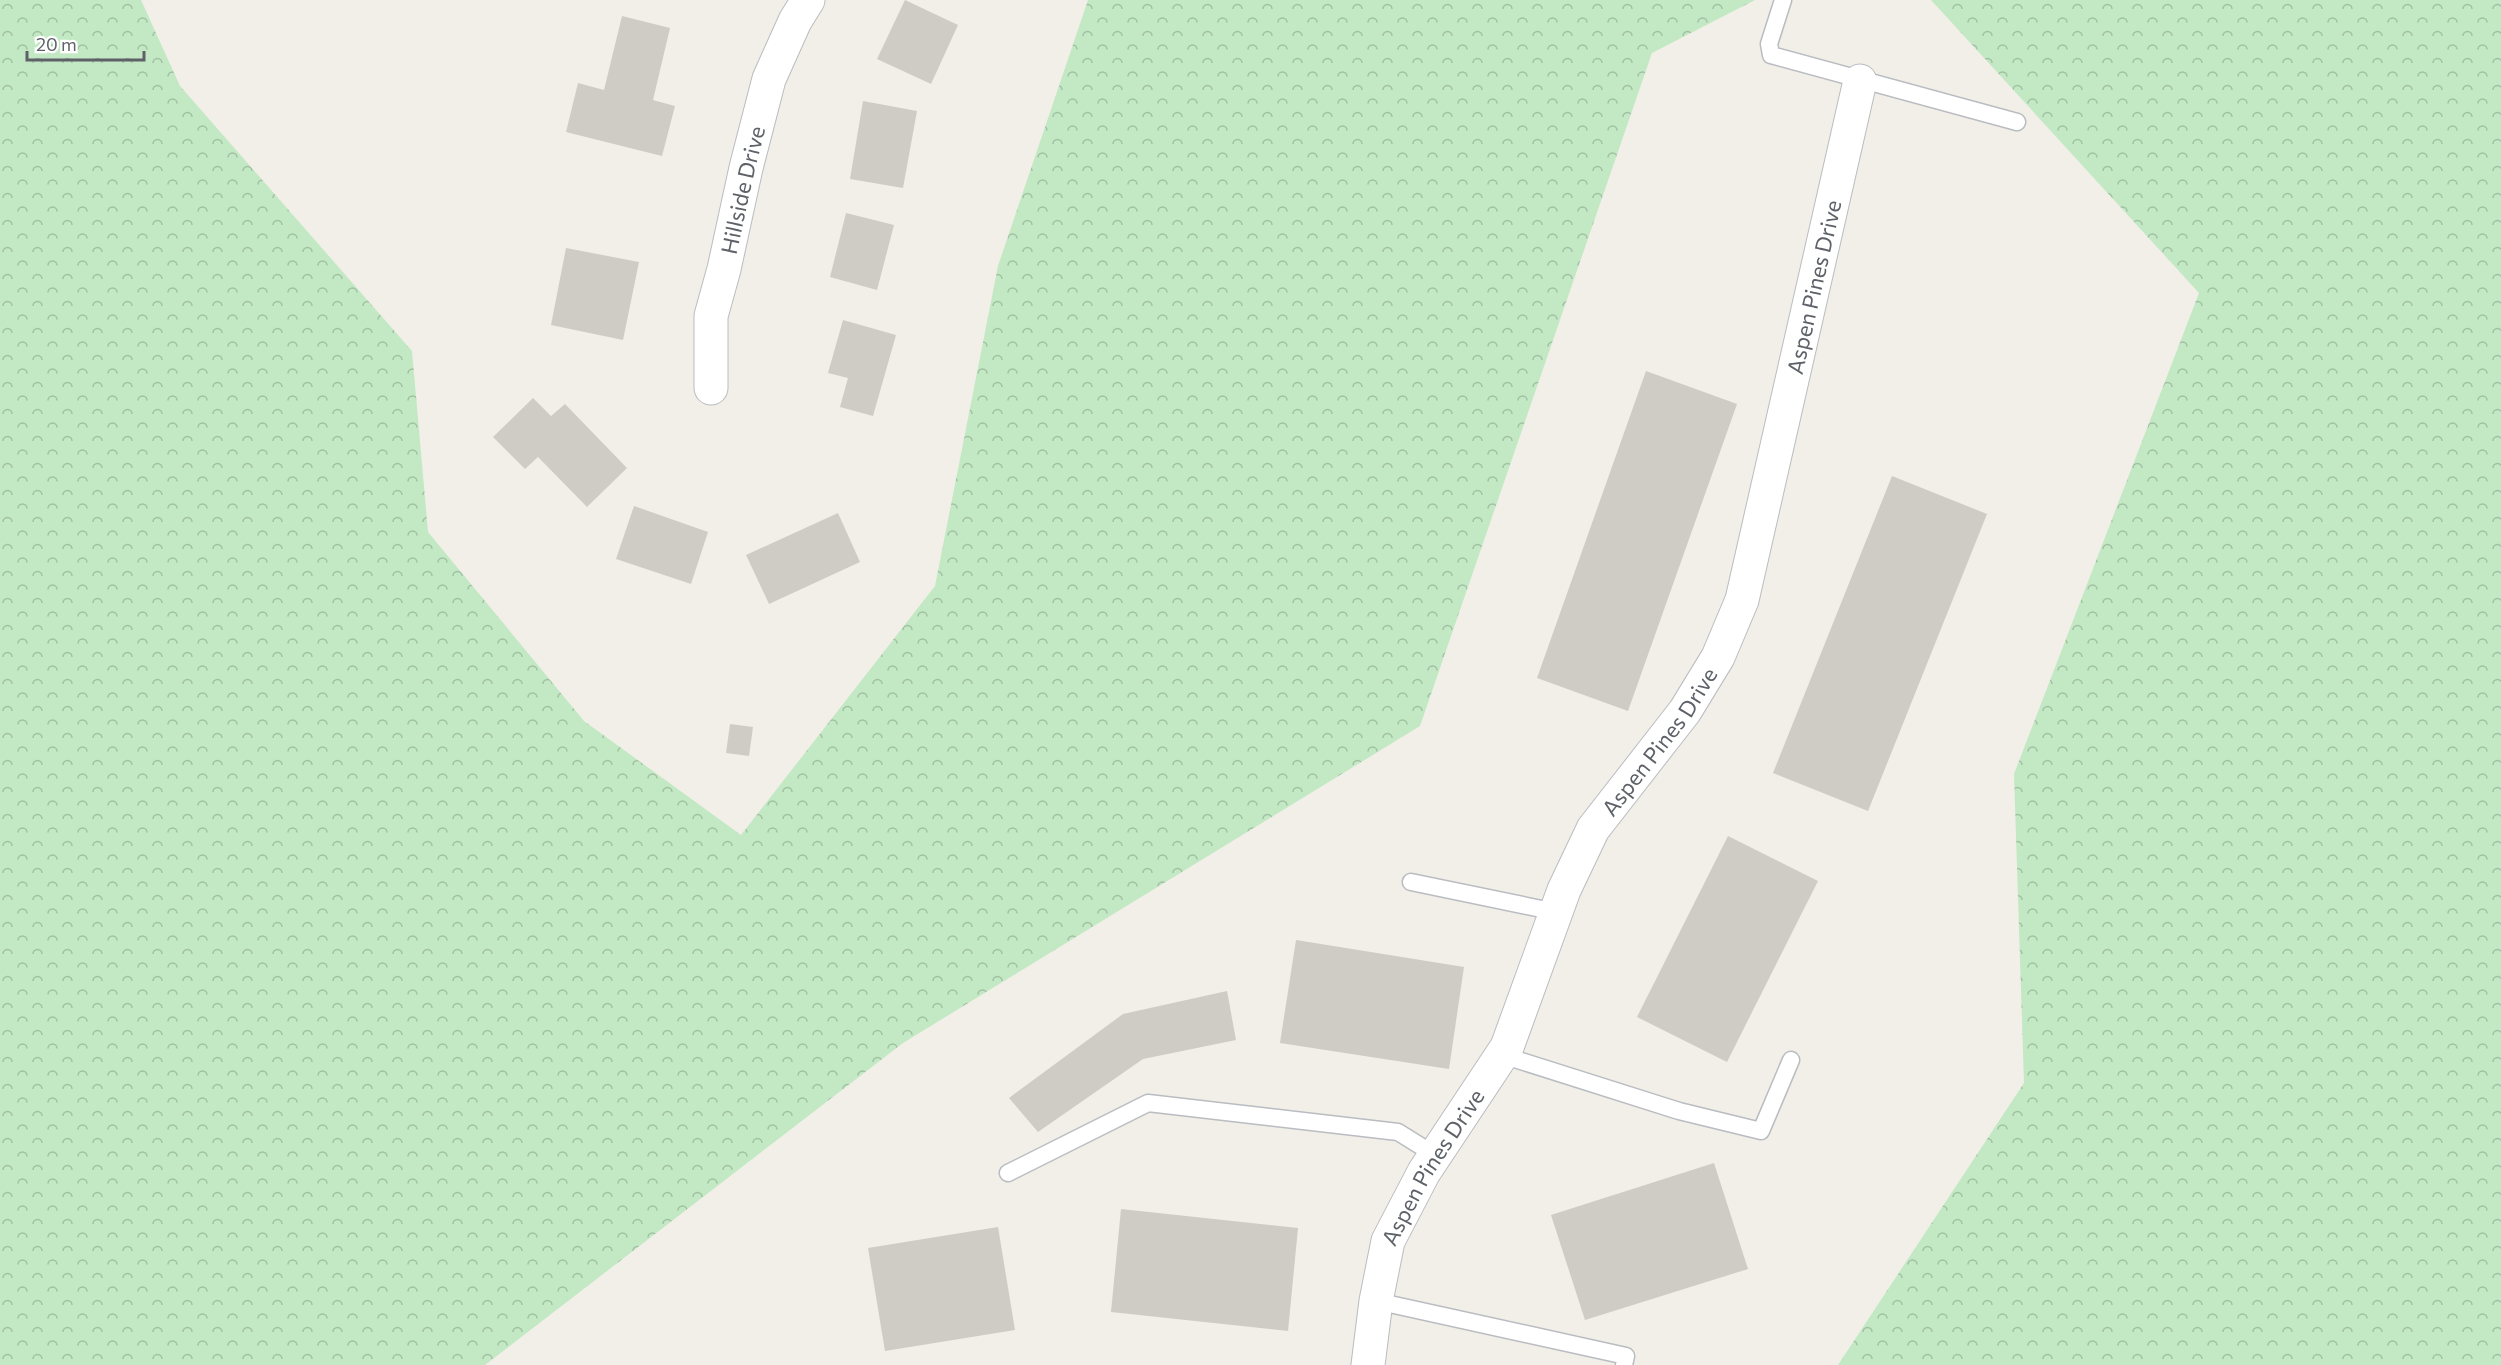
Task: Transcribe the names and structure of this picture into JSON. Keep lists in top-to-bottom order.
{
  "streets": {
    "street": ["Hillside Drive", "Aspen Pines Drive"]
  },
  "scale_bar": "20 m"
}
